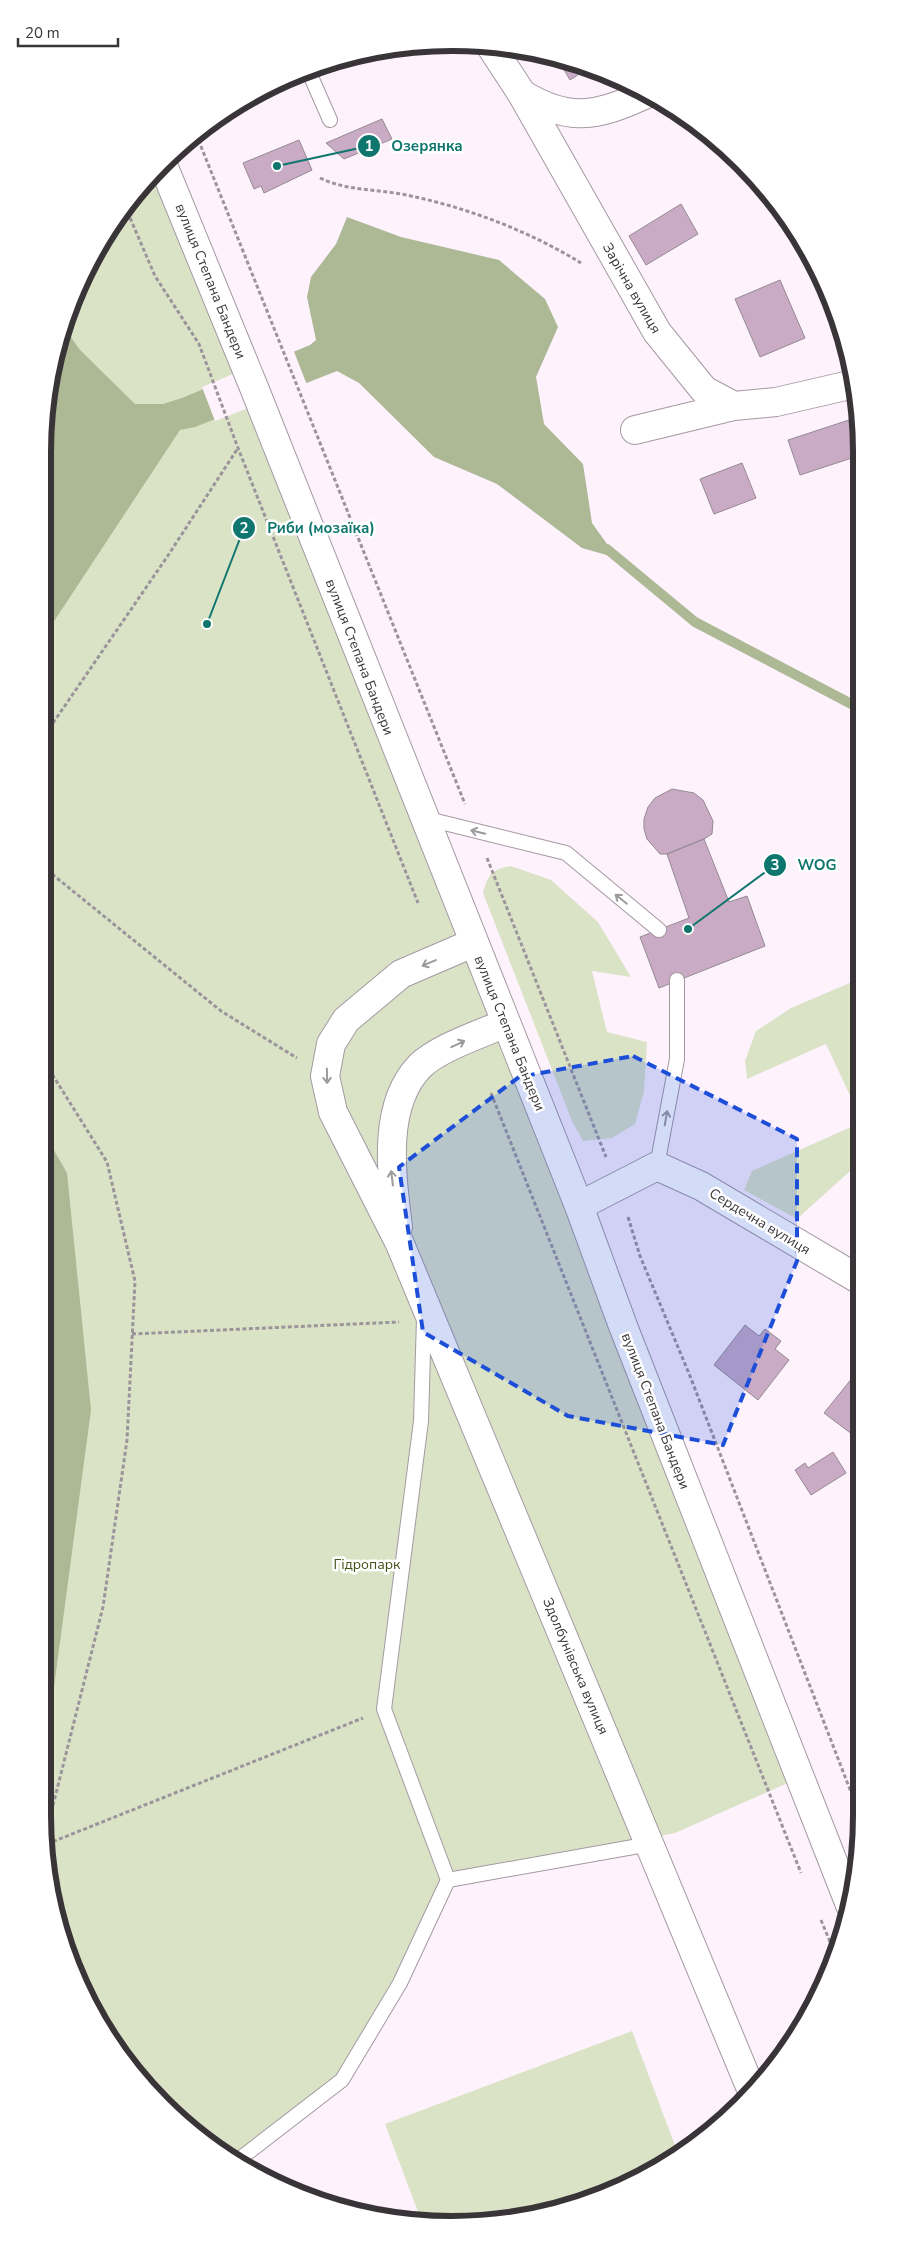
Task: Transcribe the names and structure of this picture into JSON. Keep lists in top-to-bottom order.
{
  "streets": {
    "street": [
      "вулиця Степана Бандери",
      "Зарічна вулиця",
      "Сердечна вулиця",
      "Здолбунівська вулиця"
    ]
  },
  "crossings": [
    ["вулиця Степана Бандери", "Здолбунівська вулиця"]
  ],
  "parks": ["Гідропарк"],
  "places": ["Озерянка", "Риби (мозаїка)", "WOG"],
  "scale_bar": "20 m"
}
